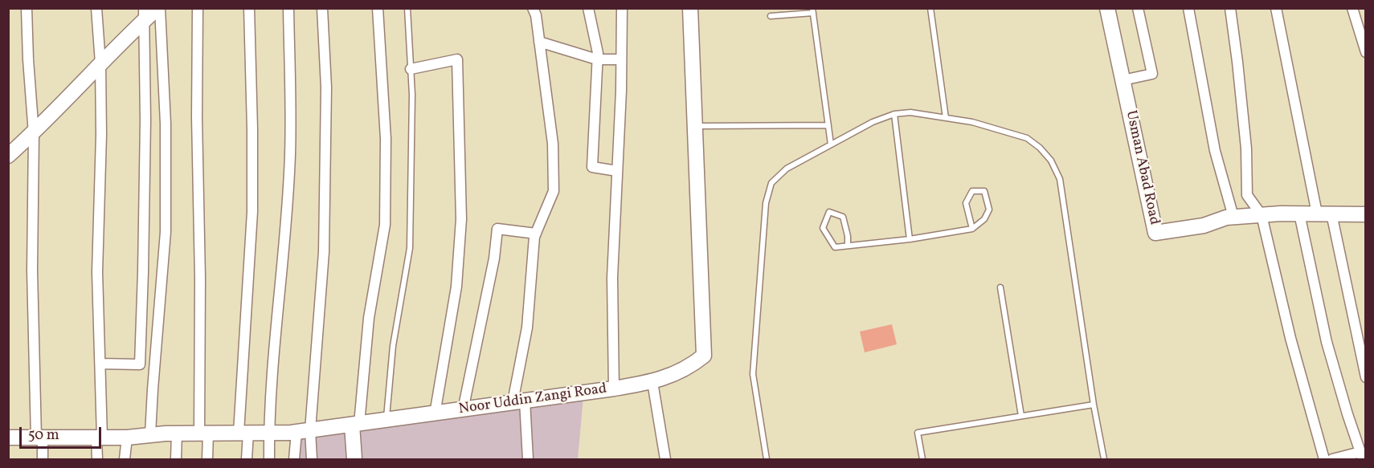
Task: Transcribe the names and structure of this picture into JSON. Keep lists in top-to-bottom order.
{
  "streets": {
    "street": ["Usman Abad Road", "Noor Uddin Zangi Road"]
  },
  "scale_bar": "50 m"
}
